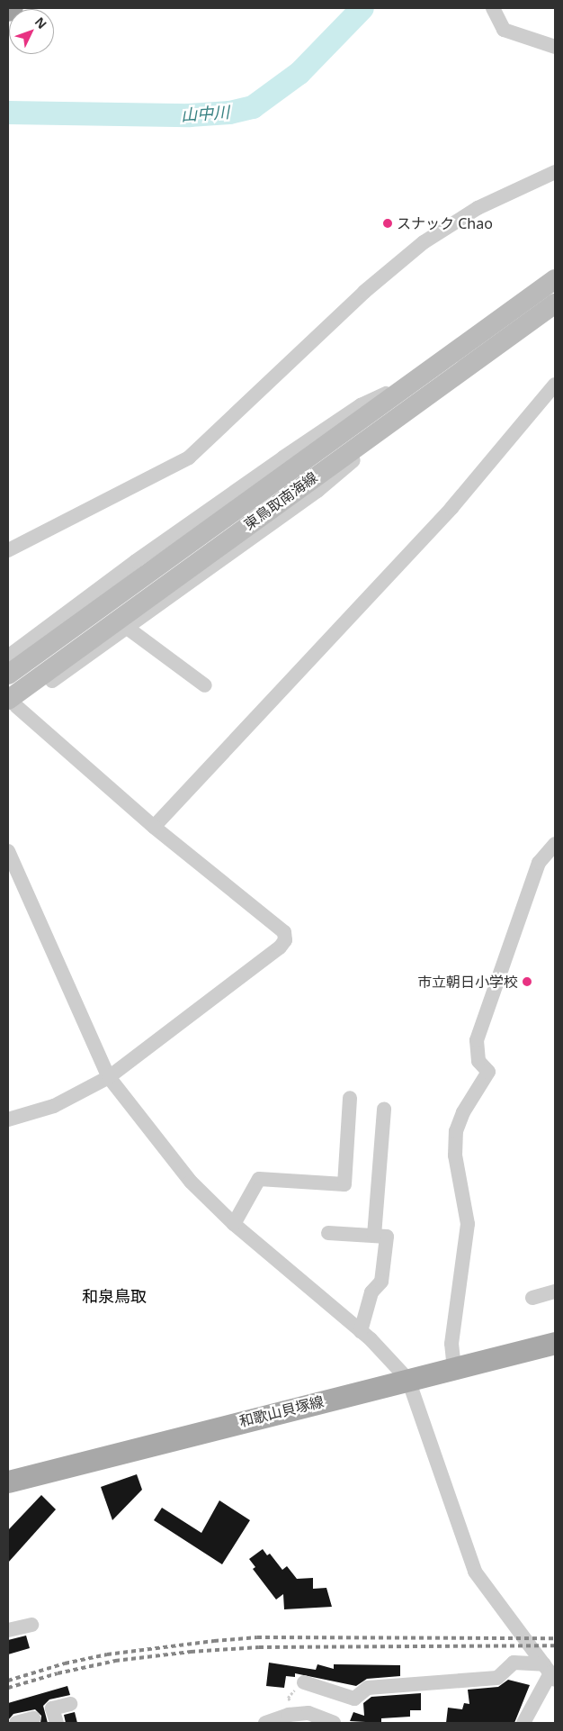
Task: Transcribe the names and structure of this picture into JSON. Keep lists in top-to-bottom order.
{
  "streets": {
    "main road": ["東鳥取南海線", "和歌山貝塚線"]
  },
  "districts": ["和泉鳥取"],
  "water": ["山中川"],
  "places": ["スナック Chao", "市立朝日小学校"],
  "north": "top right"
}
